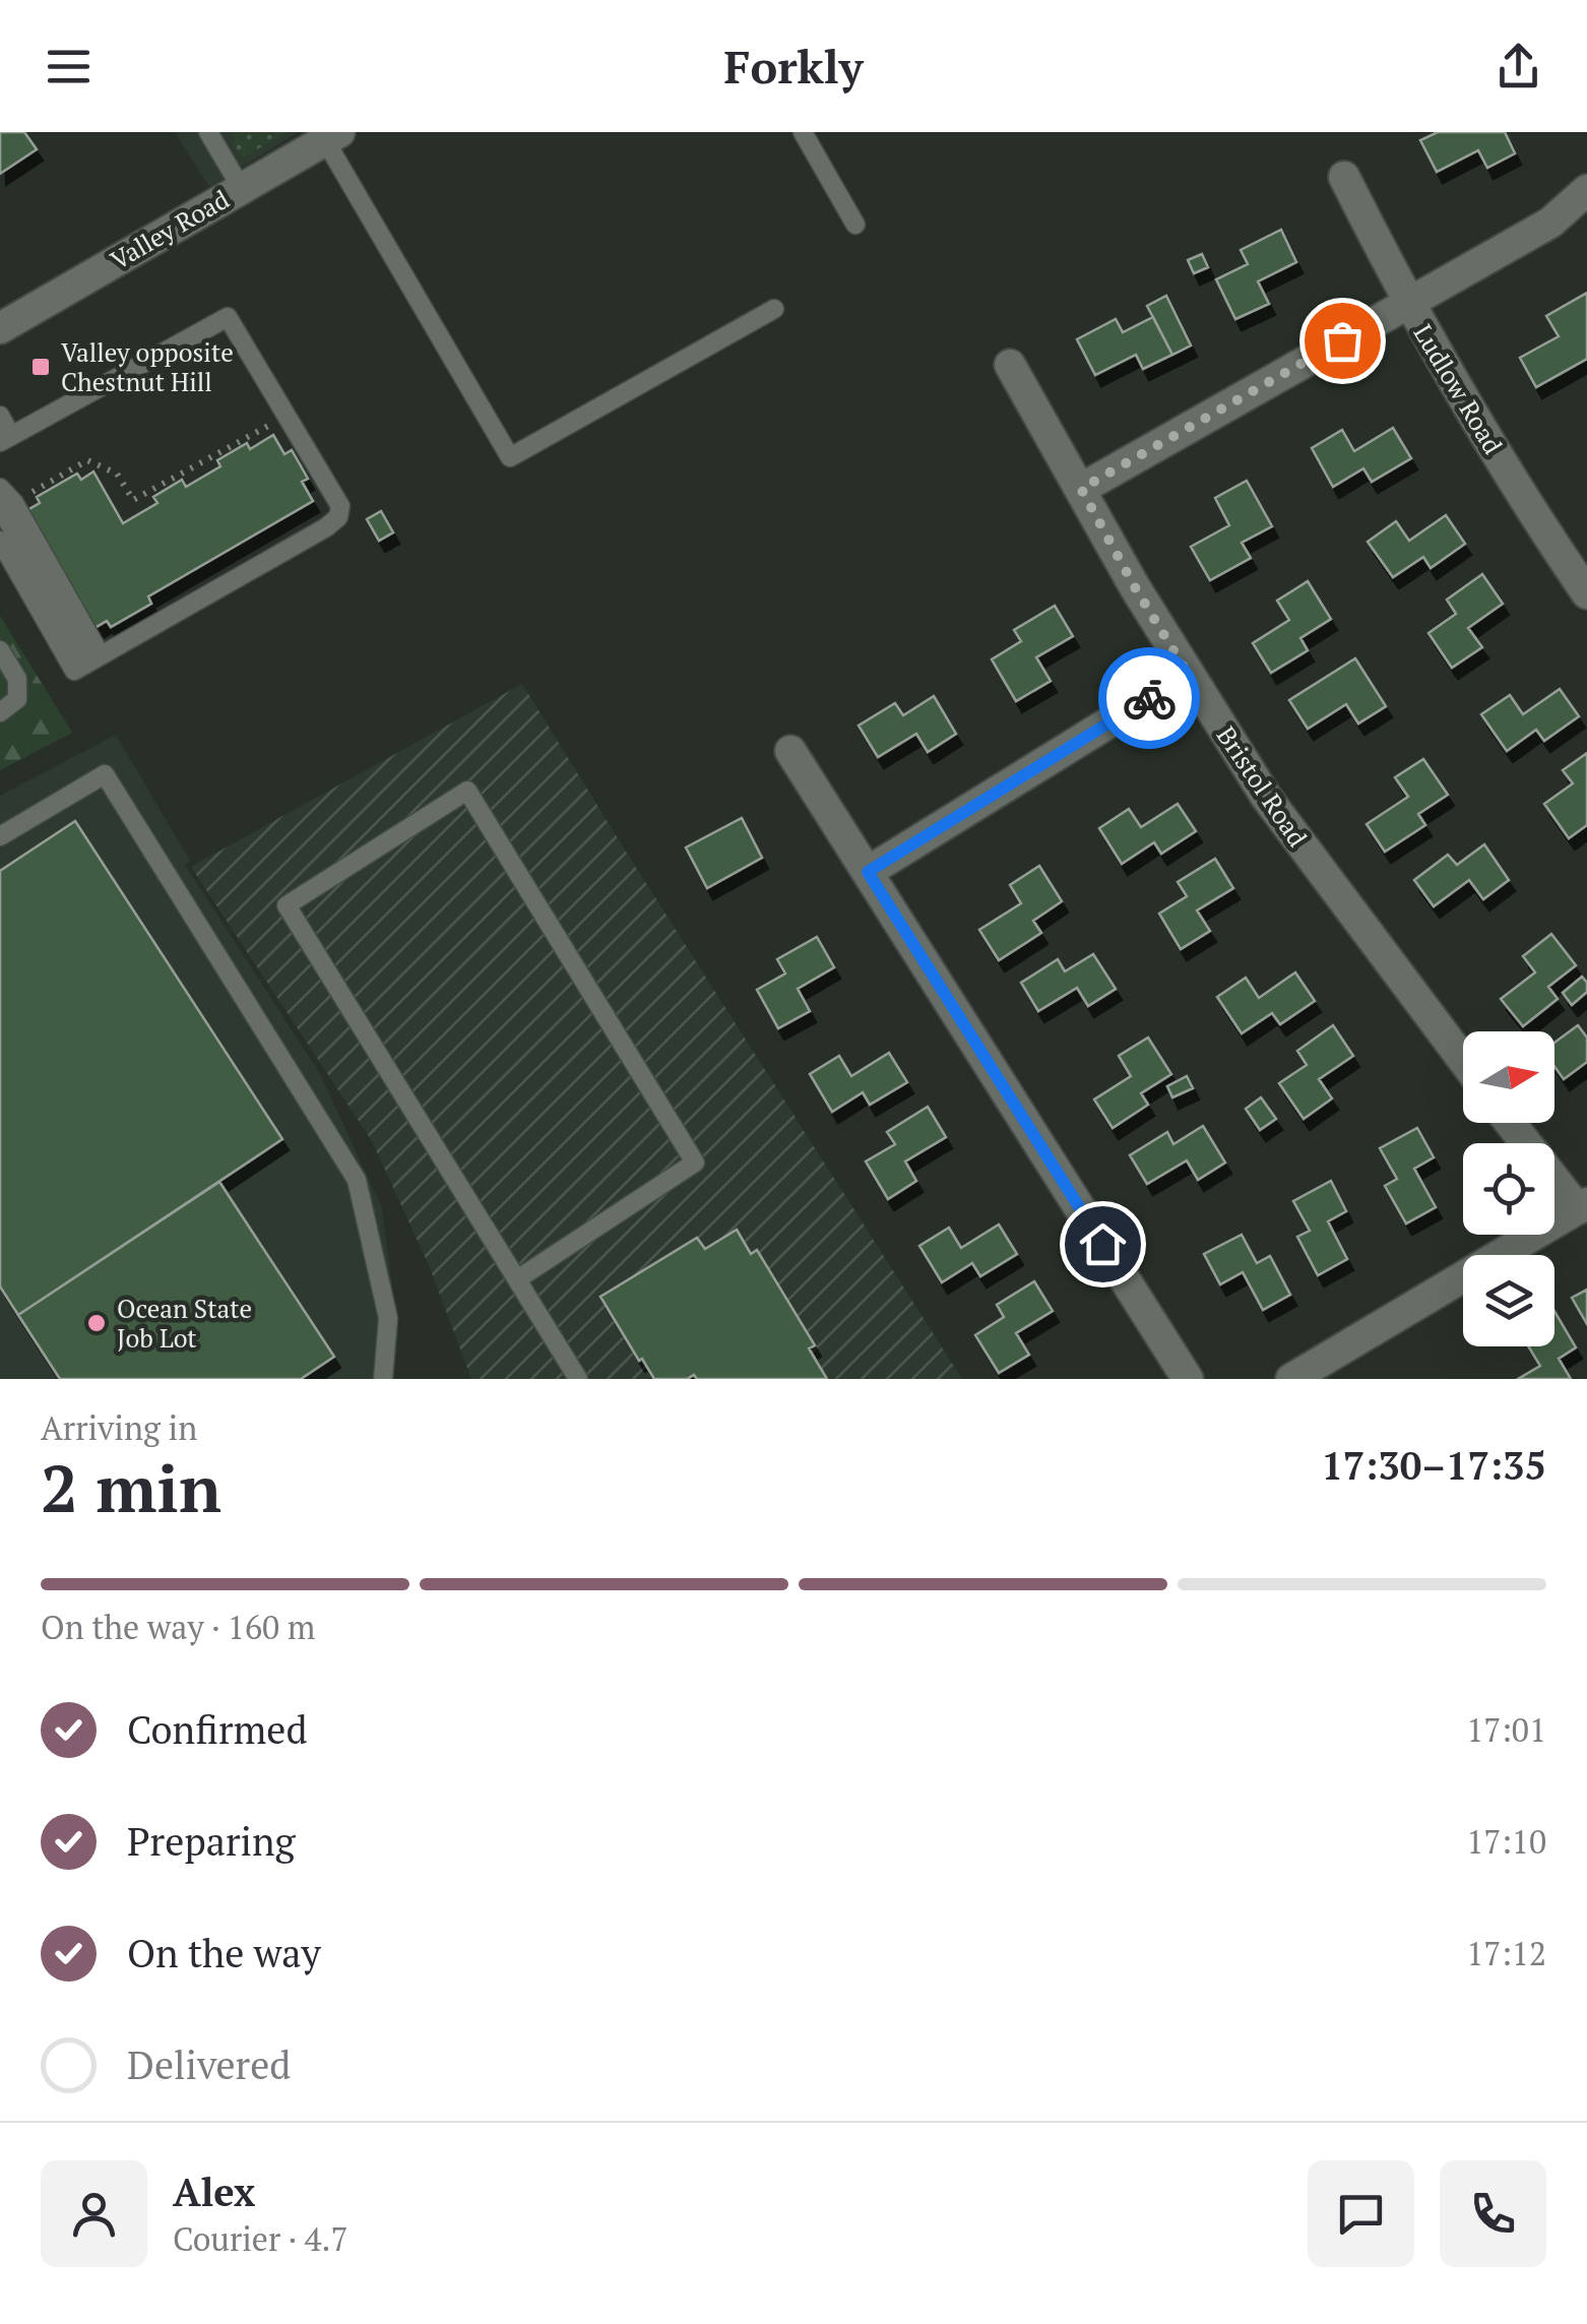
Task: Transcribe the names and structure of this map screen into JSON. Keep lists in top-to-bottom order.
{
  "streets": {
    "street": ["Valley Road", "Ludlow Road", "Bristol Road"]
  },
  "places": {
    "transit": ["Valley opposite Chestnut Hill"],
    "other": ["Ocean State Job Lot"]
  },
  "north": "right",
  "page": {
    "header": "Forkly",
    "heading": ["2 min", "Arriving in", "17:30–17:35"],
    "panel": ["Alex", "Courier · 4.7"],
    "bar": "On the way · 160 m",
    "list": [
      ["Confirmed", "17:01"],
      ["Preparing", "17:10"],
      ["On the way", "17:12"],
      "Delivered"
    ]
  }
}
